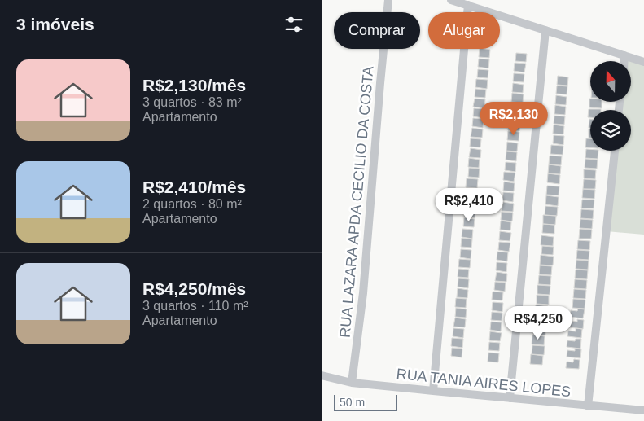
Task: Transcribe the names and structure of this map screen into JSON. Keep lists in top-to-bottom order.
{
  "streets": {
    "street": ["RUA LAZARA APDA CECILIO DA COSTA", "RUA TANIA AIRES LOPES"]
  },
  "crossings": [
    ["RUA LAZARA APDA CECILIO DA COSTA", "RUA TANIA AIRES LOPES"]
  ],
  "scale_bar": "50 m",
  "north": "top",
  "page": {
    "heading": "3 imóveis",
    "chip": ["Comprar", "Alugar"],
    "list": [
      {
        "name": "R$2,130/mês",
        "note": "3 quartos · 83 m² · Apartamento"
      },
      {
        "name": "R$2,410/mês",
        "note": "2 quartos · 80 m² · Apartamento"
      },
      {
        "name": "R$4,250/mês",
        "note": "3 quartos · 110 m² · Apartamento"
      }
    ],
    "price": ["R$2,130", "R$2,410", "R$4,250"],
    "scale": "50 m"
  }
}
